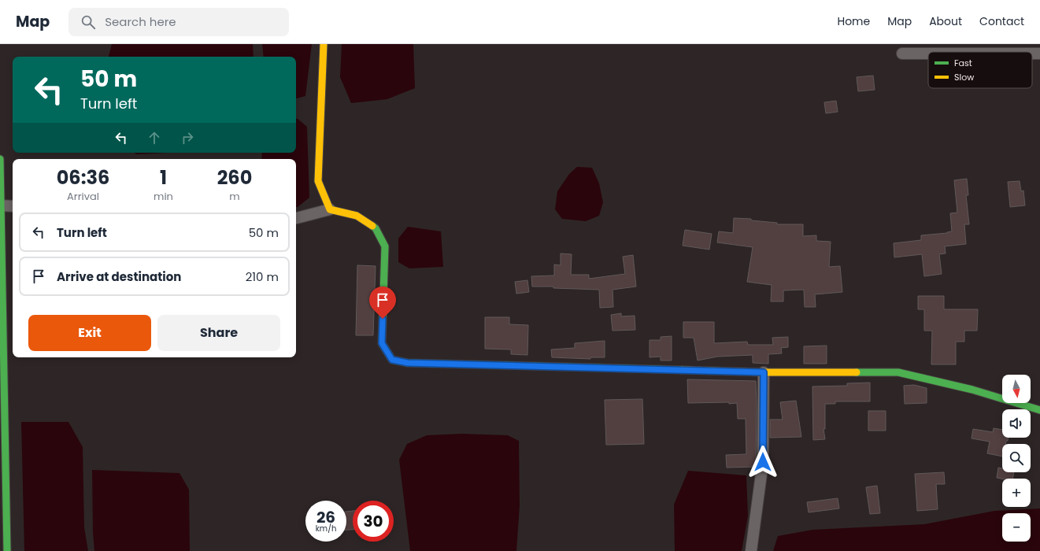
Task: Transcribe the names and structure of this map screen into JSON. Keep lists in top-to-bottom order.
{
  "legend": ["Fast", "Slow"],
  "north": "bottom",
  "page": {
    "header": "Map",
    "search": "Search here",
    "nav": [
      "Home",
      "Map",
      "About",
      "Contact"
    ],
    "turn": ["50 m", "Turn left"],
    "eta": [
      "06:36",
      "Arrival",
      "1",
      "min",
      "260",
      "m"
    ],
    "list": [
      {
        "name": "Turn left",
        "value": "50 m"
      },
      {
        "name": "Arrive at destination",
        "value": "210 m"
      }
    ],
    "buttons": ["Exit", "Share"],
    "map_buttons": ["+", "−"],
    "speed": "26 km/h",
    "limit": "30"
  }
}
